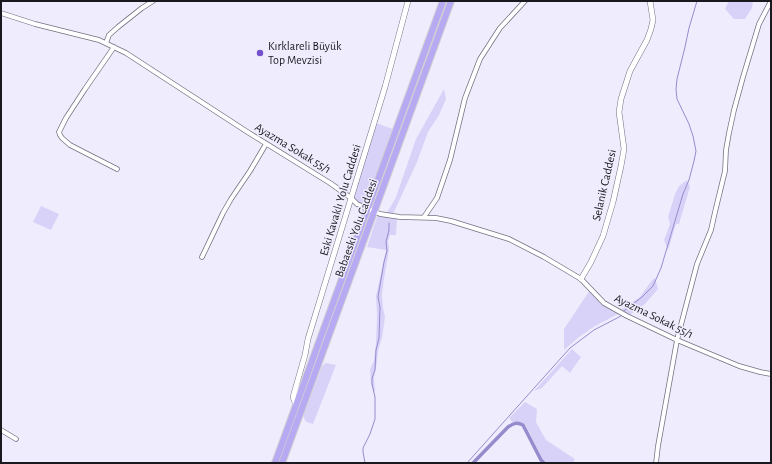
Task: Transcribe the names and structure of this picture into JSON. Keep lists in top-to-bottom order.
{
  "streets": {
    "highway": ["Babaeski Yolu Caddesi"],
    "street": ["Ayazma Sokak 55/1", "Selanik Caddesi", "Eski Kavaklı Yolu Caddesi"]
  },
  "crossings": [
    ["Ayazma Sokak 55/1", "Selanik Caddesi"],
    ["Ayazma Sokak 55/1", "Eski Kavaklı Yolu Caddesi"],
    ["Ayazma Sokak 55/1", "Babaeski Yolu Caddesi"],
    ["Eski Kavaklı Yolu Caddesi", "Babaeski Yolu Caddesi"]
  ],
  "places": ["Kırklareli Büyük Top Mevzisi"]
}
